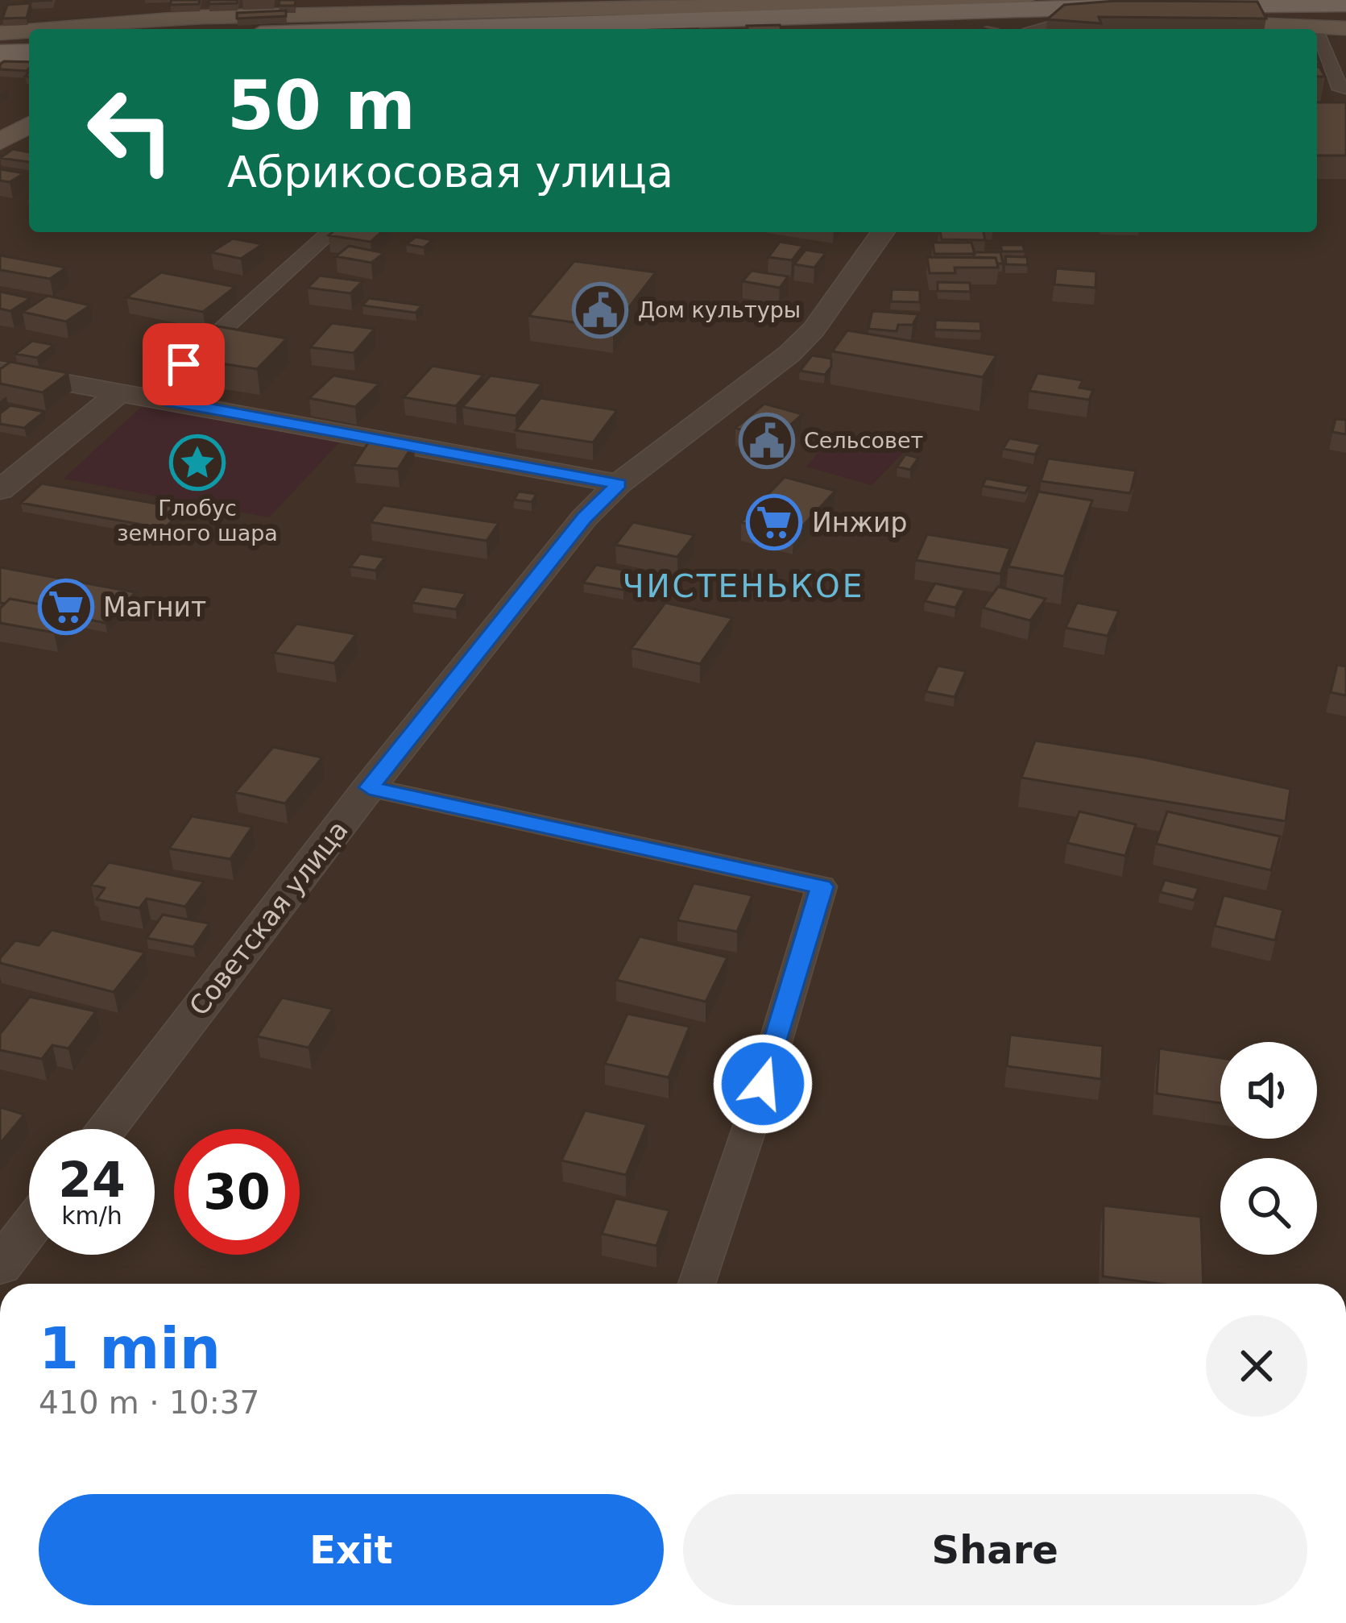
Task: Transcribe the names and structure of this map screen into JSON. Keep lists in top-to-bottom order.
{
  "streets": {
    "street": ["Советская улица"]
  },
  "districts": ["ЧИСТЕНЬКОЕ"],
  "places": {
    "public building": ["Дом культуры", "Сельсовет"],
    "place": ["Глобус земного шара"],
    "supermarket": ["Инжир", "Магнит"]
  },
  "page": {
    "turn": ["50 m", "Абрикосовая улица"],
    "speed": "24 km/h",
    "limit": "30",
    "heading": ["1 min", "410 m · 10:37"],
    "buttons": ["Exit", "Share"]
  }
}
